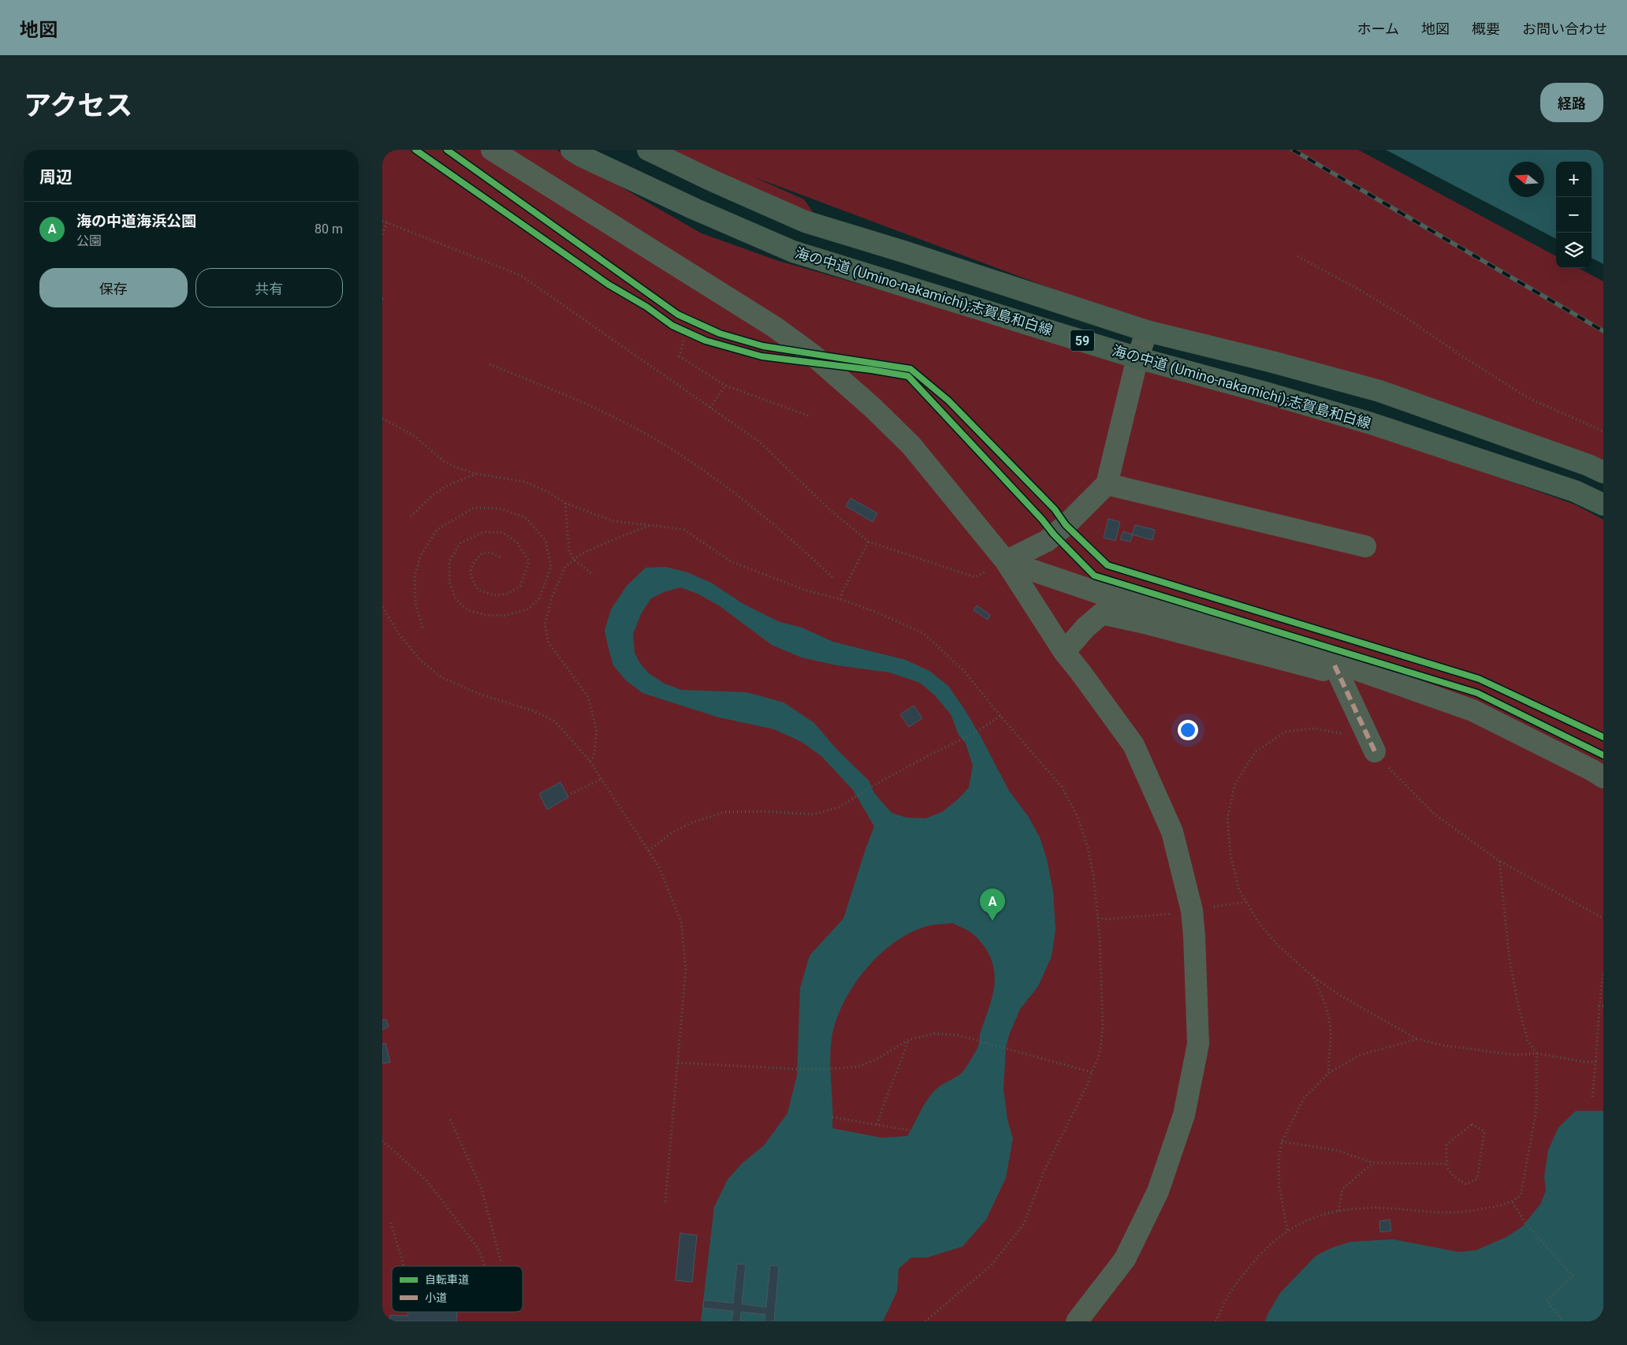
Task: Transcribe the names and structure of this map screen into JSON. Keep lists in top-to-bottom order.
{
  "streets": {
    "main road": ["海の中道 (Umino-nakamichi);志賀島和白線", "59"]
  },
  "legend": ["自転車道", "小道"],
  "north": "left",
  "page": {
    "header": "地図",
    "nav": [
      "ホーム",
      "地図",
      "概要",
      "お問い合わせ"
    ],
    "title": "アクセス",
    "buttons": [
      "経路",
      ["保存", "共有"]
    ],
    "heading": "周辺",
    "map_buttons": ["+", "−"],
    "list": [
      {
        "mark": "A",
        "name": "海の中道海浜公園",
        "note": "公園",
        "value": "80 m"
      }
    ],
    "pins": "A"
  }
}
